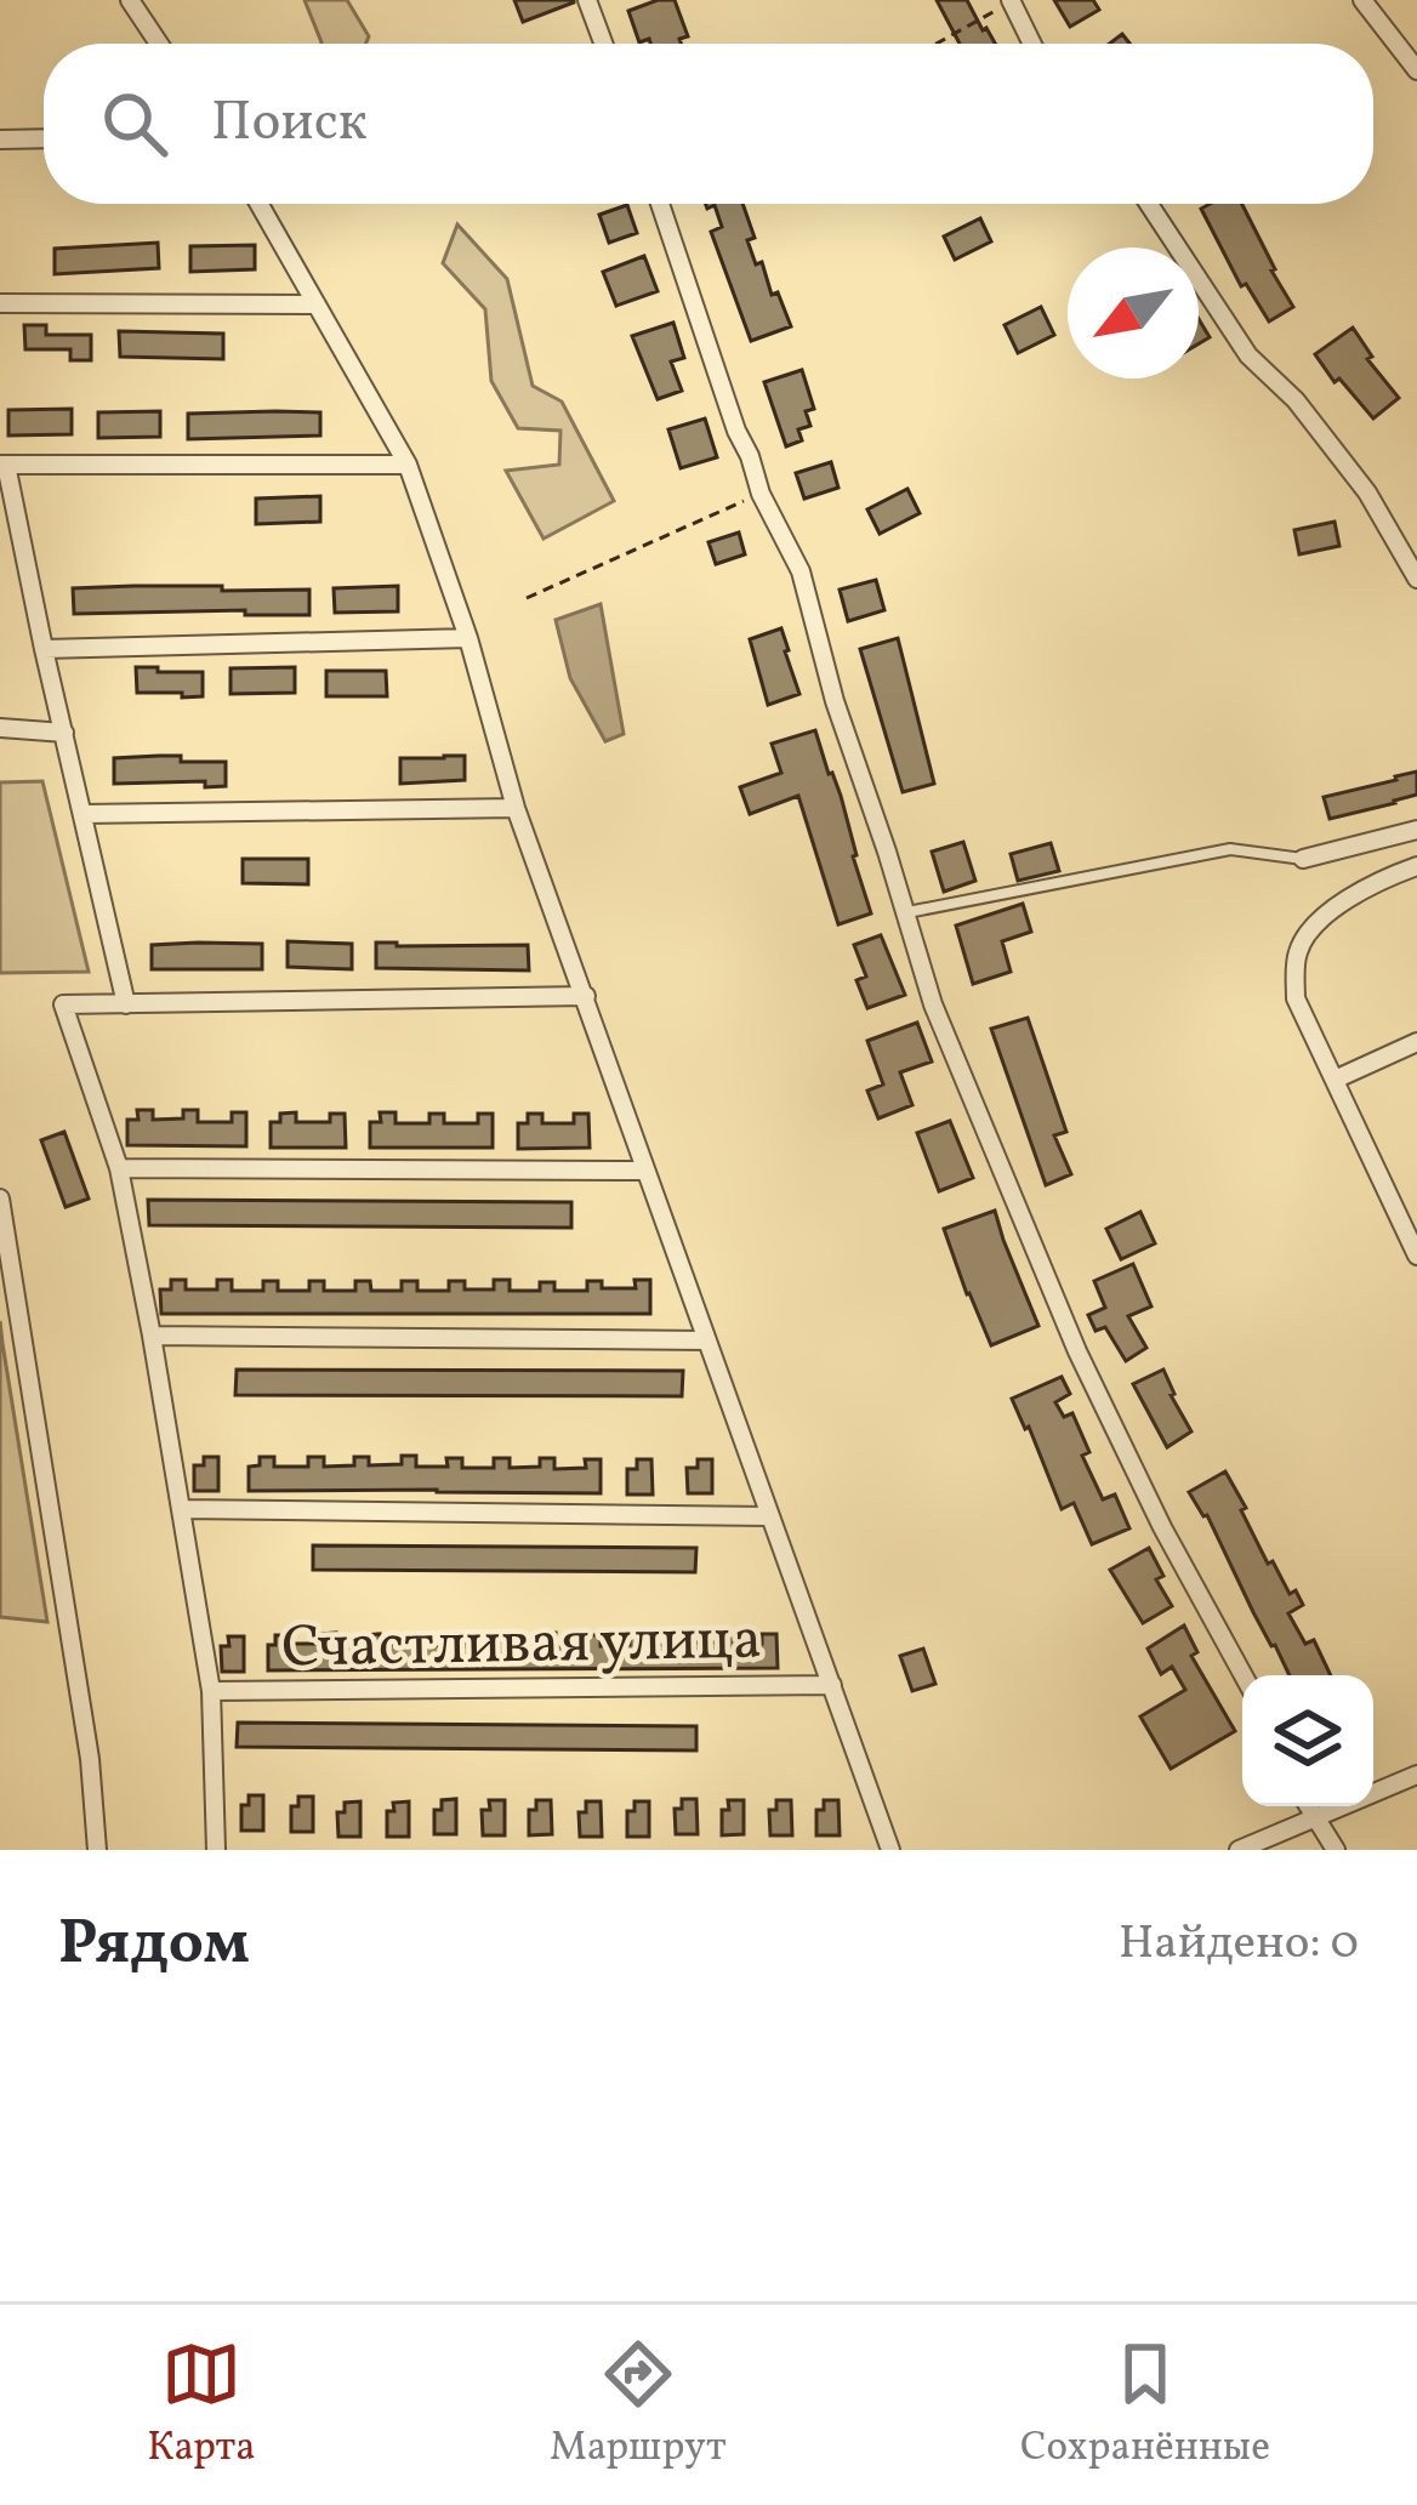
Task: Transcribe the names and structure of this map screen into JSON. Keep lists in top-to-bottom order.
{
  "streets": {
    "street": ["Счастливая улица"]
  },
  "north": "bottom left",
  "page": {
    "search": "Поиск",
    "heading": ["Рядом", "Найдено: 0"],
    "nav": ["Карта", "Маршрут", "Сохранённые"]
  }
}
